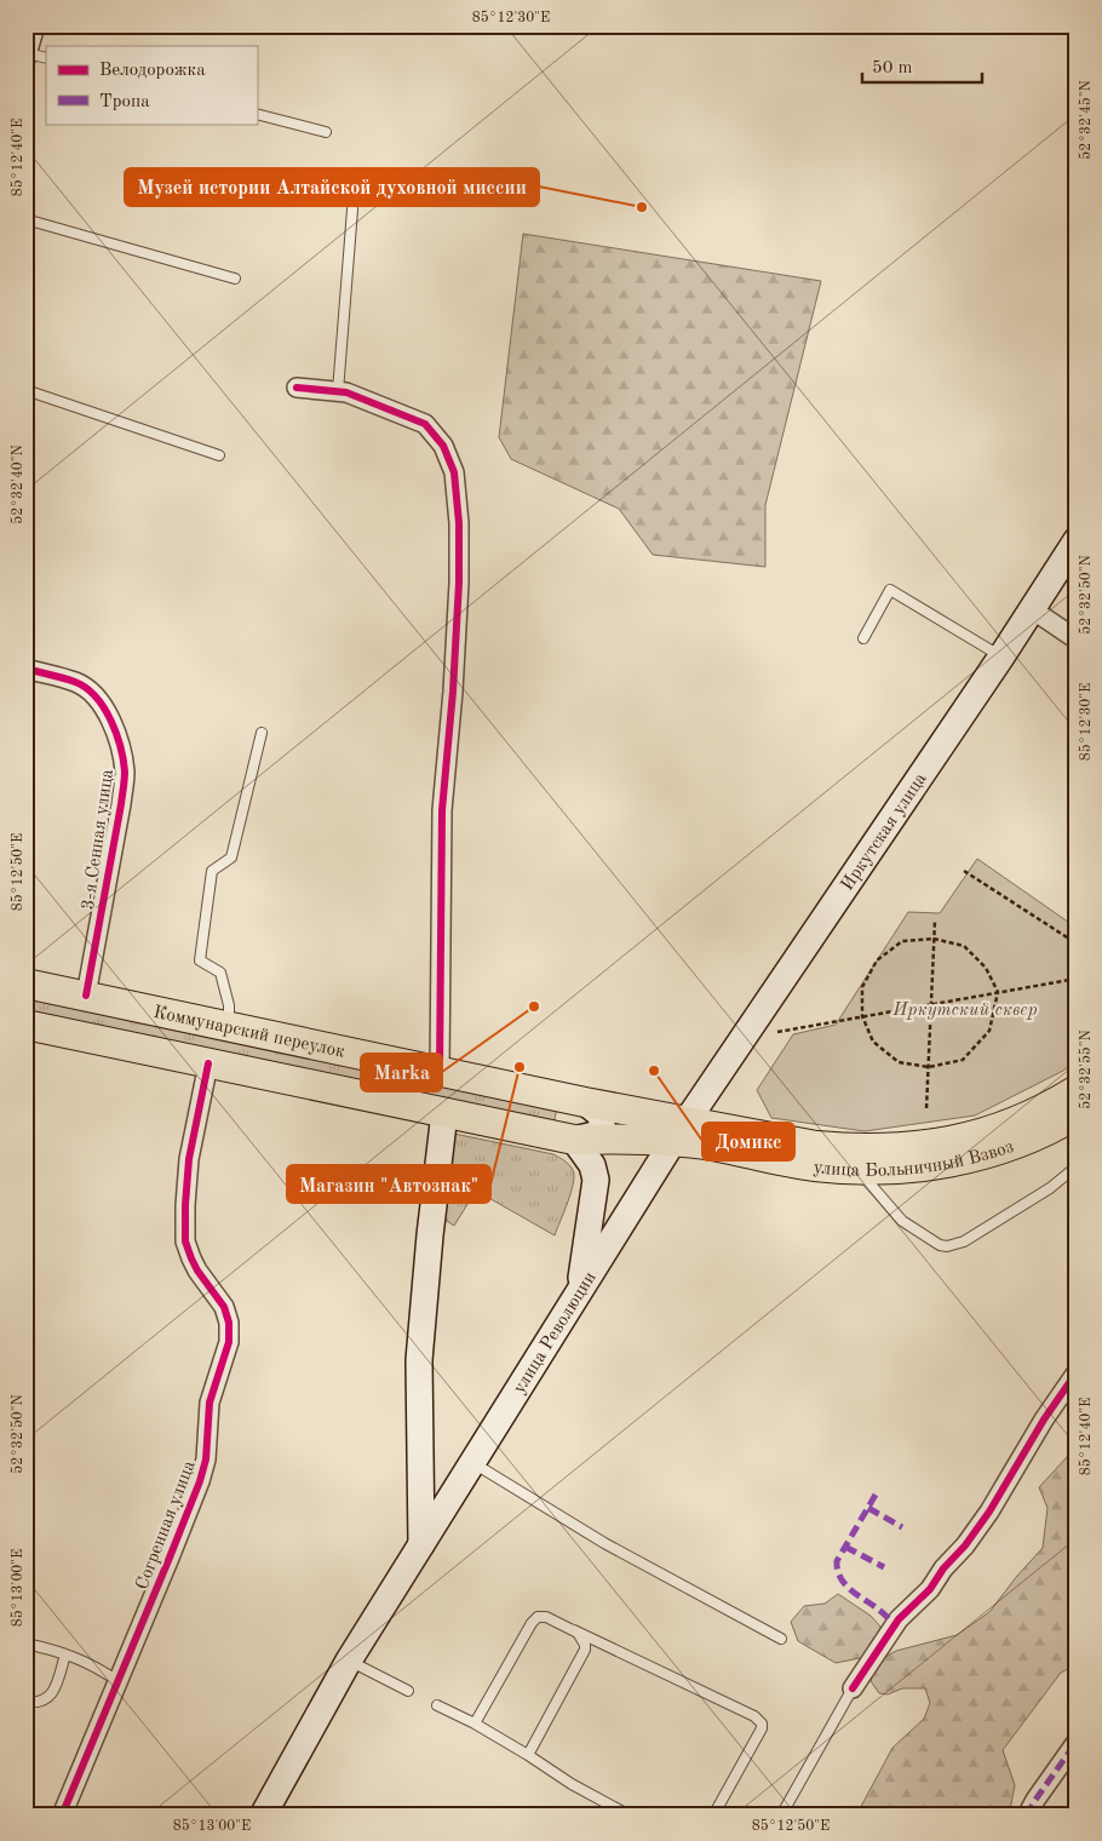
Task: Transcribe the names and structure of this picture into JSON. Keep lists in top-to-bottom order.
{
  "streets": {
    "main road": [
      "Иркутская улица",
      "Коммунарский переулок",
      "улица Больничный Взвоз",
      "улица Революции"
    ],
    "street": ["3-я Сенная улица", "Согренная улица"]
  },
  "crossings": [
    ["Иркутская улица", "Коммунарский переулок"],
    ["Иркутская улица", "улица Больничный Взвоз"],
    ["Иркутская улица", "улица Революции"],
    ["3-я Сенная улица", "Коммунарский переулок"],
    ["Коммунарский переулок", "улица Больничный Взвоз"],
    ["Коммунарский переулок", "улица Революции"],
    ["улица Больничный Взвоз", "улица Революции"]
  ],
  "parks": ["Иркутский сквер"],
  "places": [
    "Музей истории Алтайской духовной миссии",
    "Marka",
    "Магазин \"Автознак\"",
    "Домикс"
  ],
  "legend": ["Велодорожка", "Тропа"],
  "scale_bar": "50 m",
  "coordinates": [
    "85°12'30\"E",
    "52°32'45\"N",
    "85°12'40\"E",
    "52°32'40\"N",
    "52°32'50\"N",
    "85°12'50\"E",
    "52°32'55\"N",
    "85°13'00\"E"
  ]
}
